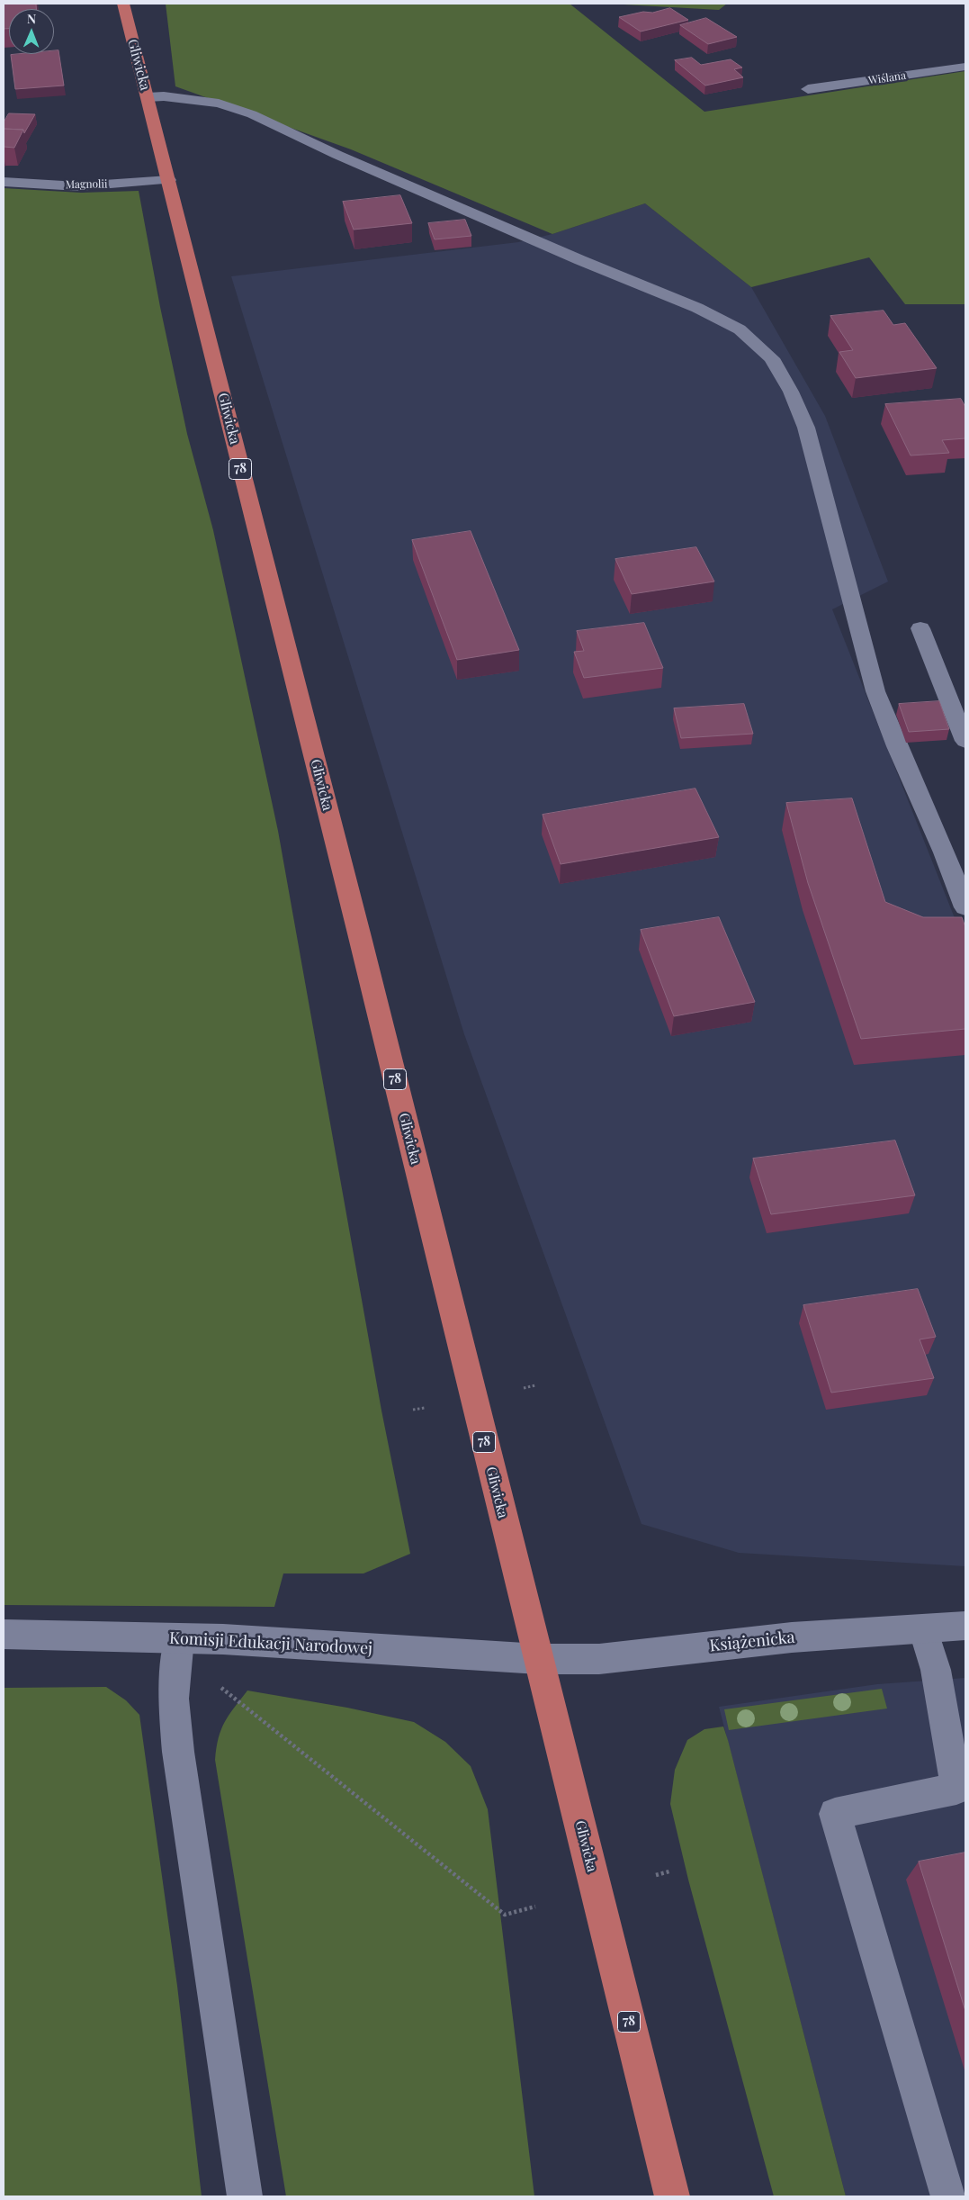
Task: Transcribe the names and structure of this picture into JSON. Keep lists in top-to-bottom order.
{
  "streets": {
    "main road": ["Gliwicka", "78"],
    "street": [
      "Wiślana",
      "Magnolii",
      "Książenicka",
      "Komisji Edukacji Narodowej"
    ]
  },
  "crossings": [
    ["Gliwicka", "Magnolii"],
    ["Gliwicka", "Książenicka"],
    ["Gliwicka", "Komisji Edukacji Narodowej"],
    ["Książenicka", "Komisji Edukacji Narodowej"]
  ],
  "north": "top"
}
